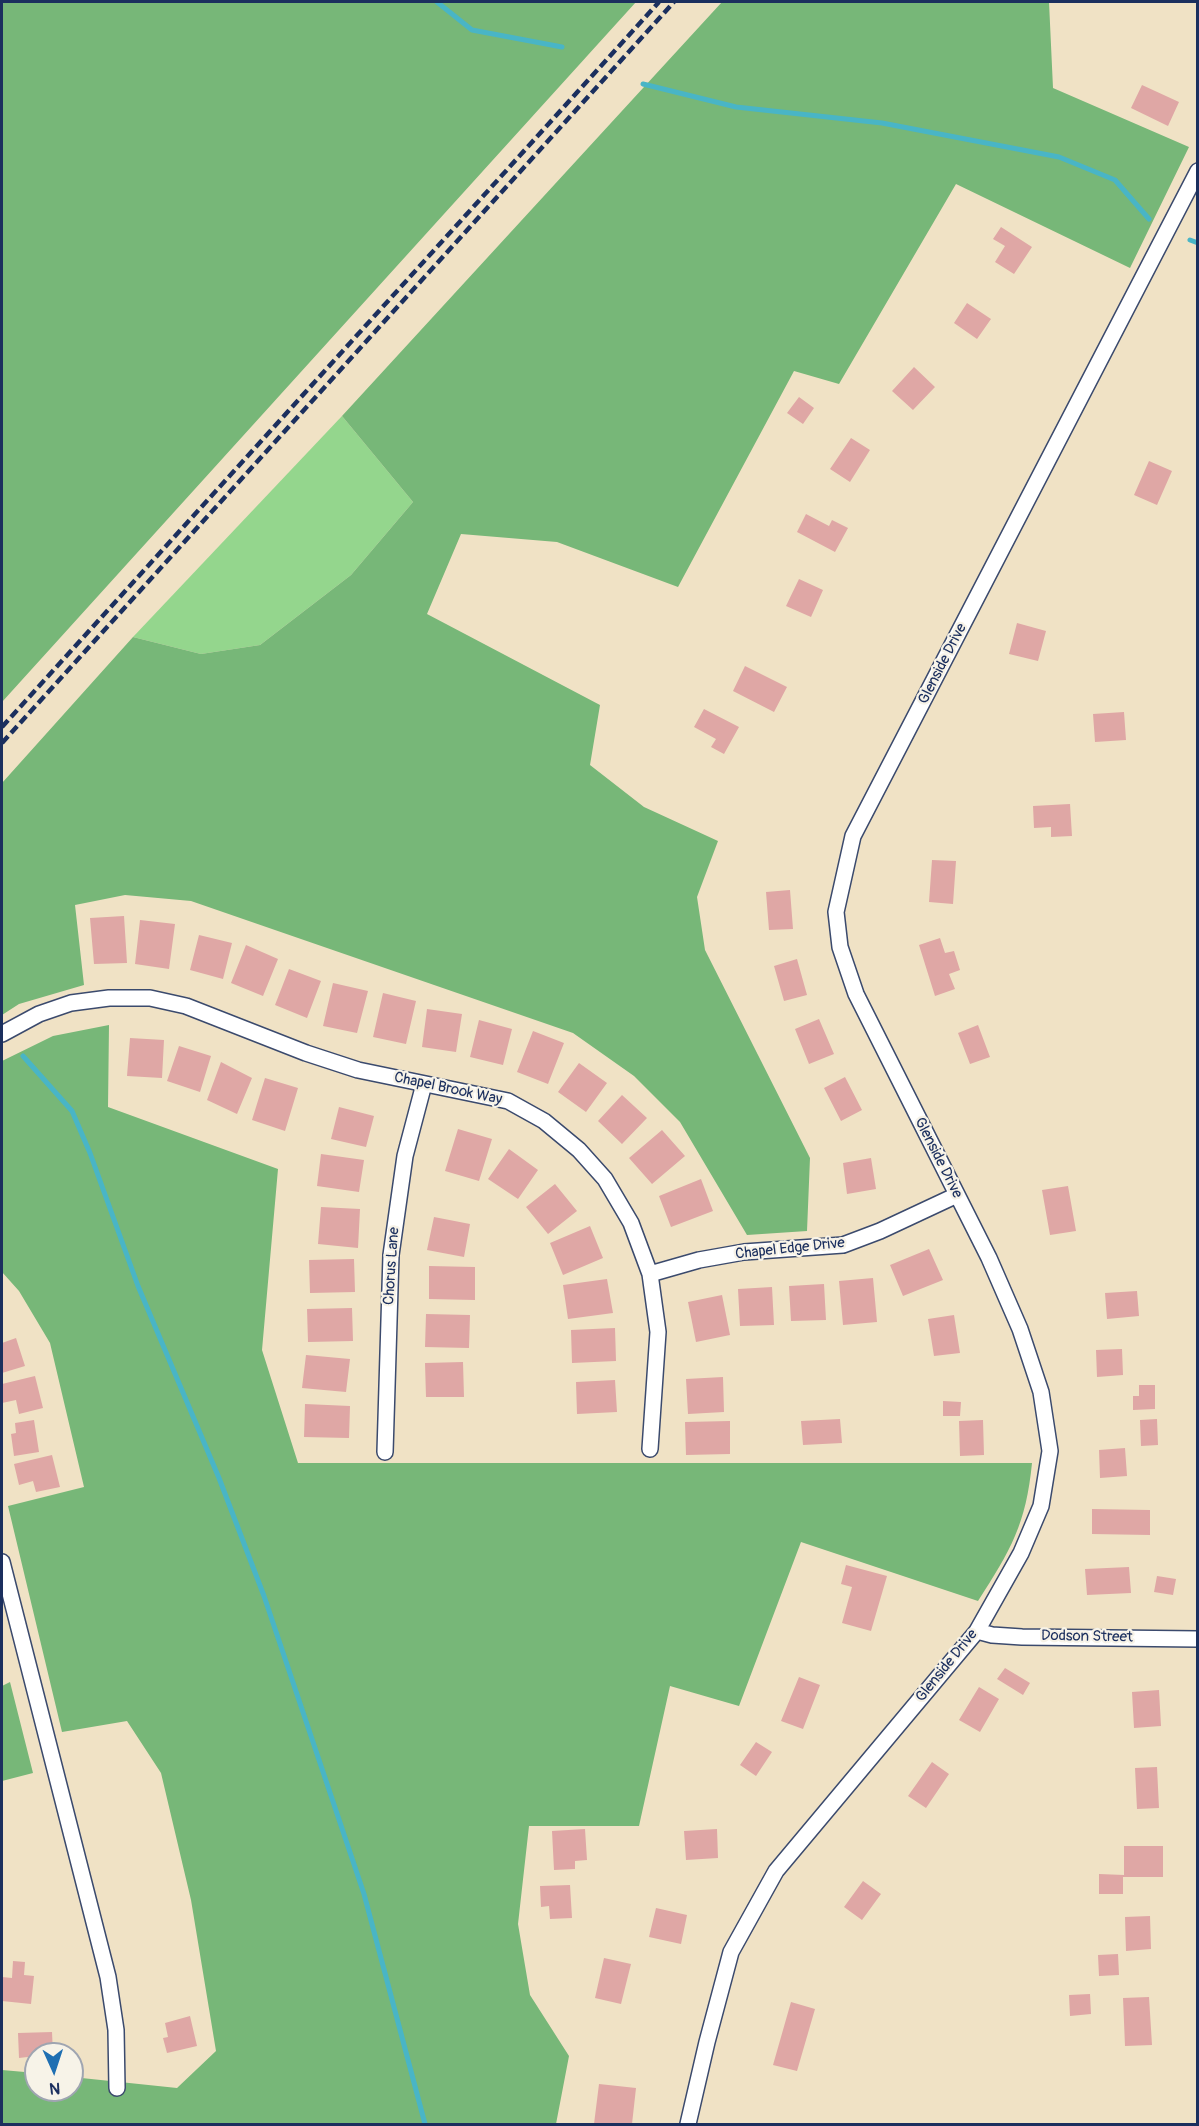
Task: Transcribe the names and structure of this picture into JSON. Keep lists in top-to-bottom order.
{
  "streets": {
    "street": [
      "Glenside Drive",
      "Chapel Brook Way",
      "Chapel Edge Drive",
      "Chorus Lane",
      "Dodson Street"
    ]
  },
  "crossings": [
    ["Glenside Drive", "Chapel Edge Drive"],
    ["Glenside Drive", "Dodson Street"],
    ["Chapel Brook Way", "Chapel Edge Drive"],
    ["Chapel Brook Way", "Chorus Lane"]
  ],
  "north": "bottom"
}
